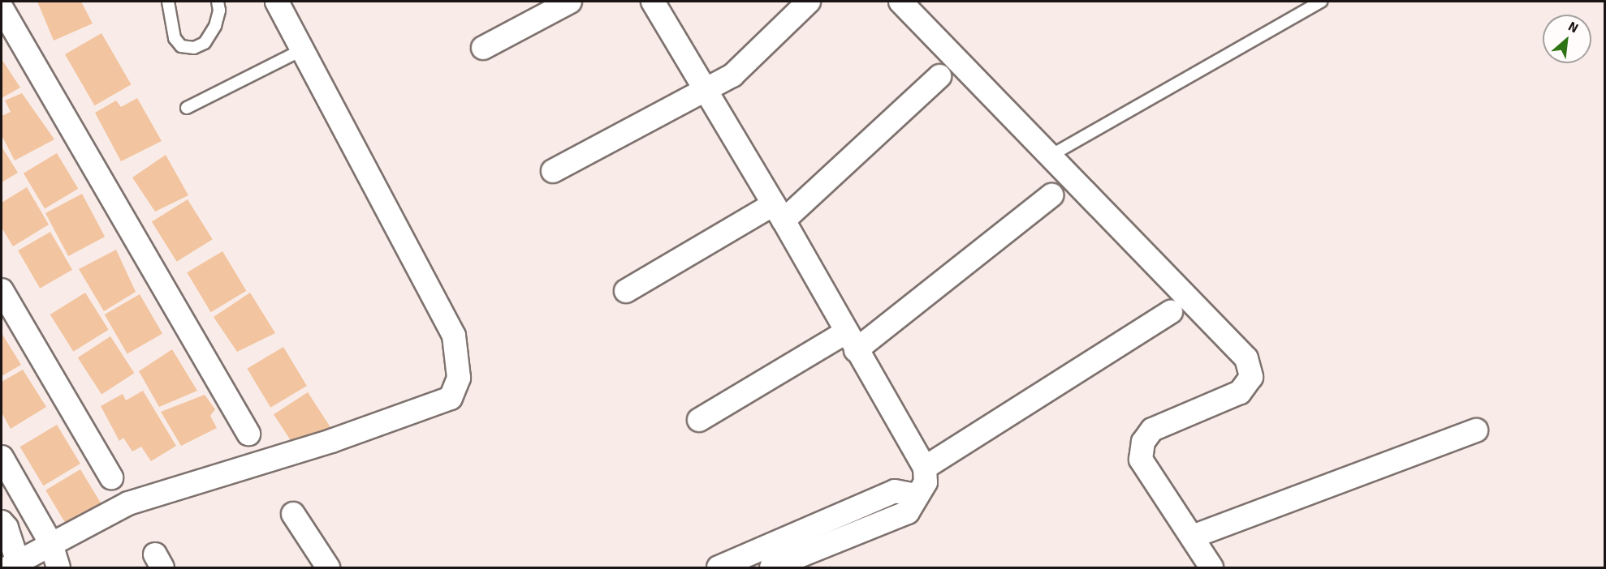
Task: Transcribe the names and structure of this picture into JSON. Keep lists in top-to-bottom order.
{
  "north": "top right"
}
